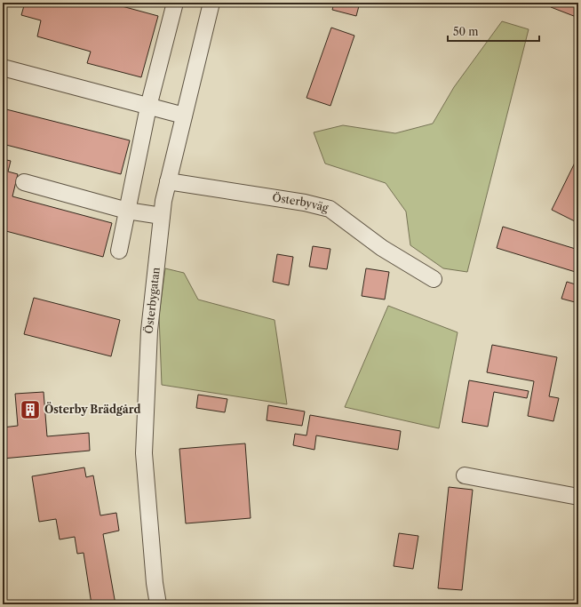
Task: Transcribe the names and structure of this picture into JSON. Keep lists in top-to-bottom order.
{
  "streets": {
    "street": ["Österbyväg", "Österbygatan"]
  },
  "crossings": [
    ["Österbyväg", "Österbygatan"]
  ],
  "places": {
    "building": ["Österby Brädgård"]
  },
  "scale_bar": "50 m"
}
